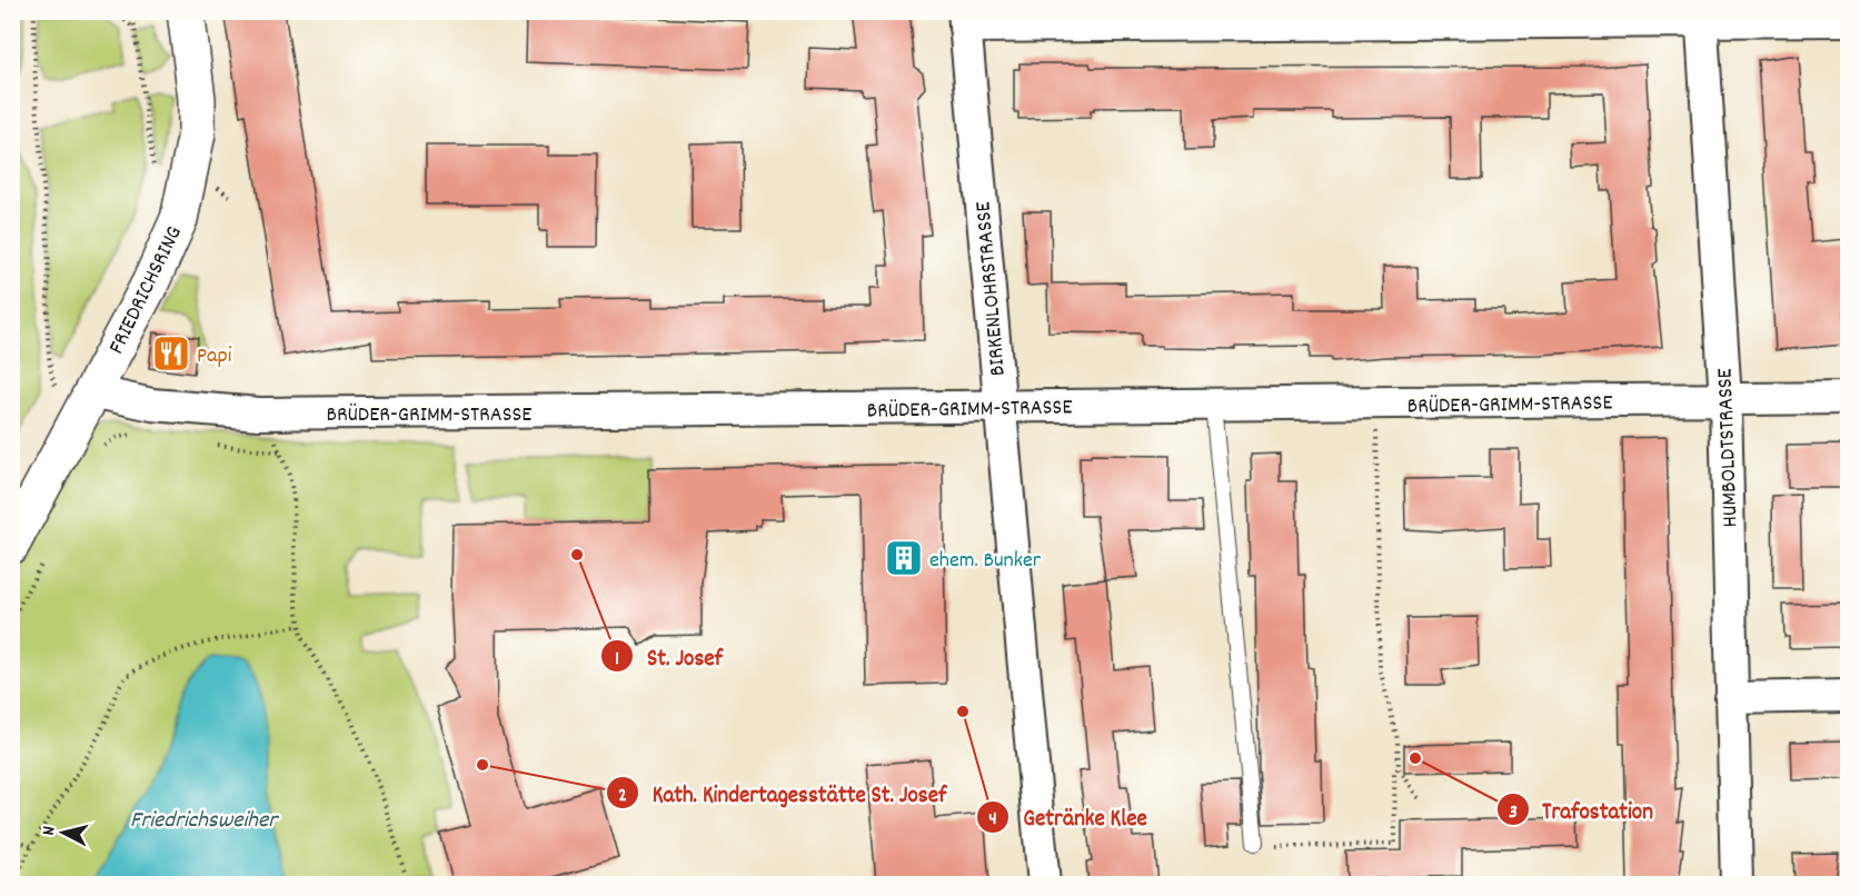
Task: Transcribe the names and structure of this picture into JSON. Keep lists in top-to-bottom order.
{
  "streets": {
    "street": [
      "FRIEDRICHSRING",
      "BIRKENLOHRSTRASSE",
      "BRÜDER-GRIMM-STRASSE",
      "HUMBOLDTSTRASSE"
    ]
  },
  "crossings": [
    ["FRIEDRICHSRING", "BRÜDER-GRIMM-STRASSE"],
    ["BIRKENLOHRSTRASSE", "BRÜDER-GRIMM-STRASSE"],
    ["BRÜDER-GRIMM-STRASSE", "HUMBOLDTSTRASSE"]
  ],
  "water": ["Friedrichsweiher"],
  "places": {
    "restaurant": ["Papi"],
    "other": [
      "St. Josef",
      "Getränke Klee",
      "Trafostation",
      "Kath. Kindertagesstätte St. Josef"
    ],
    "building": ["ehem. Bunker"]
  },
  "north": "left"
}
